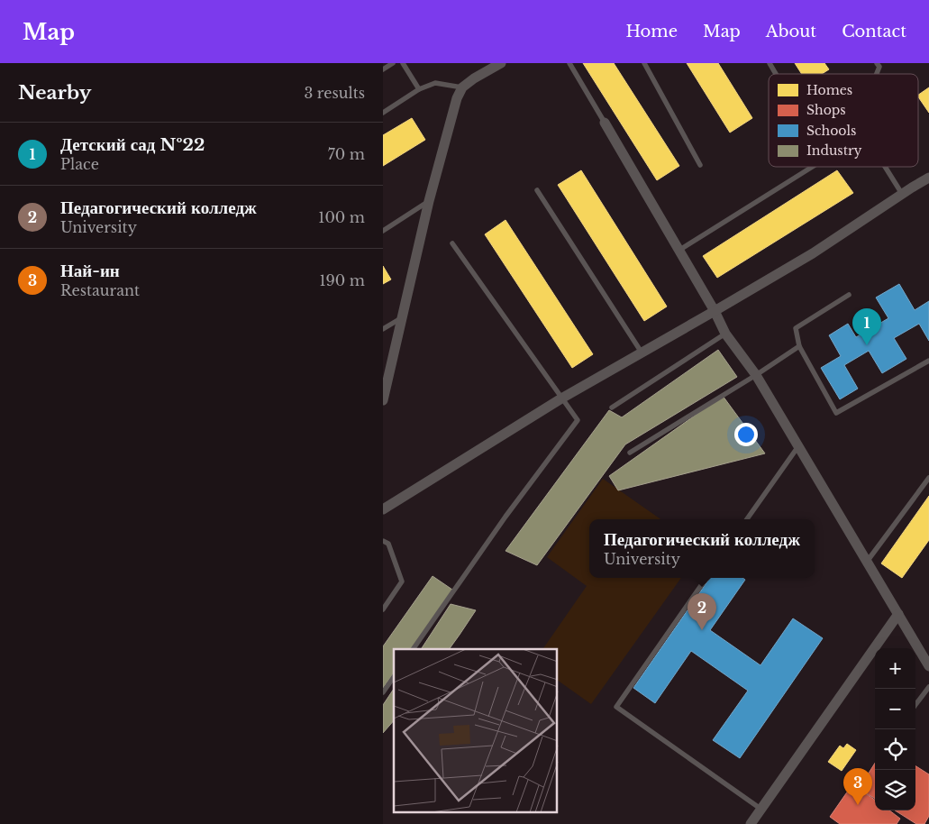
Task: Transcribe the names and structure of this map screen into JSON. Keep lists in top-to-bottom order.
{
  "legend": [
    "Homes",
    "Shops",
    "Schools",
    "Industry"
  ],
  "page": {
    "header": "Map",
    "nav": [
      "Home",
      "Map",
      "About",
      "Contact"
    ],
    "heading": ["Nearby", "3 results"],
    "list": [
      {
        "mark": "1",
        "name": "Детский сад №22",
        "note": "Place",
        "value": "70 m"
      },
      {
        "mark": "2",
        "name": "Педагогический колледж",
        "note": "University",
        "value": "100 m"
      },
      {
        "mark": "3",
        "name": "Най-ин",
        "note": "Restaurant",
        "value": "190 m"
      }
    ],
    "pins": ["1", "2", "3"],
    "popup": ["Педагогический колледж", "University"],
    "map_buttons": ["+", "−"]
  }
}
